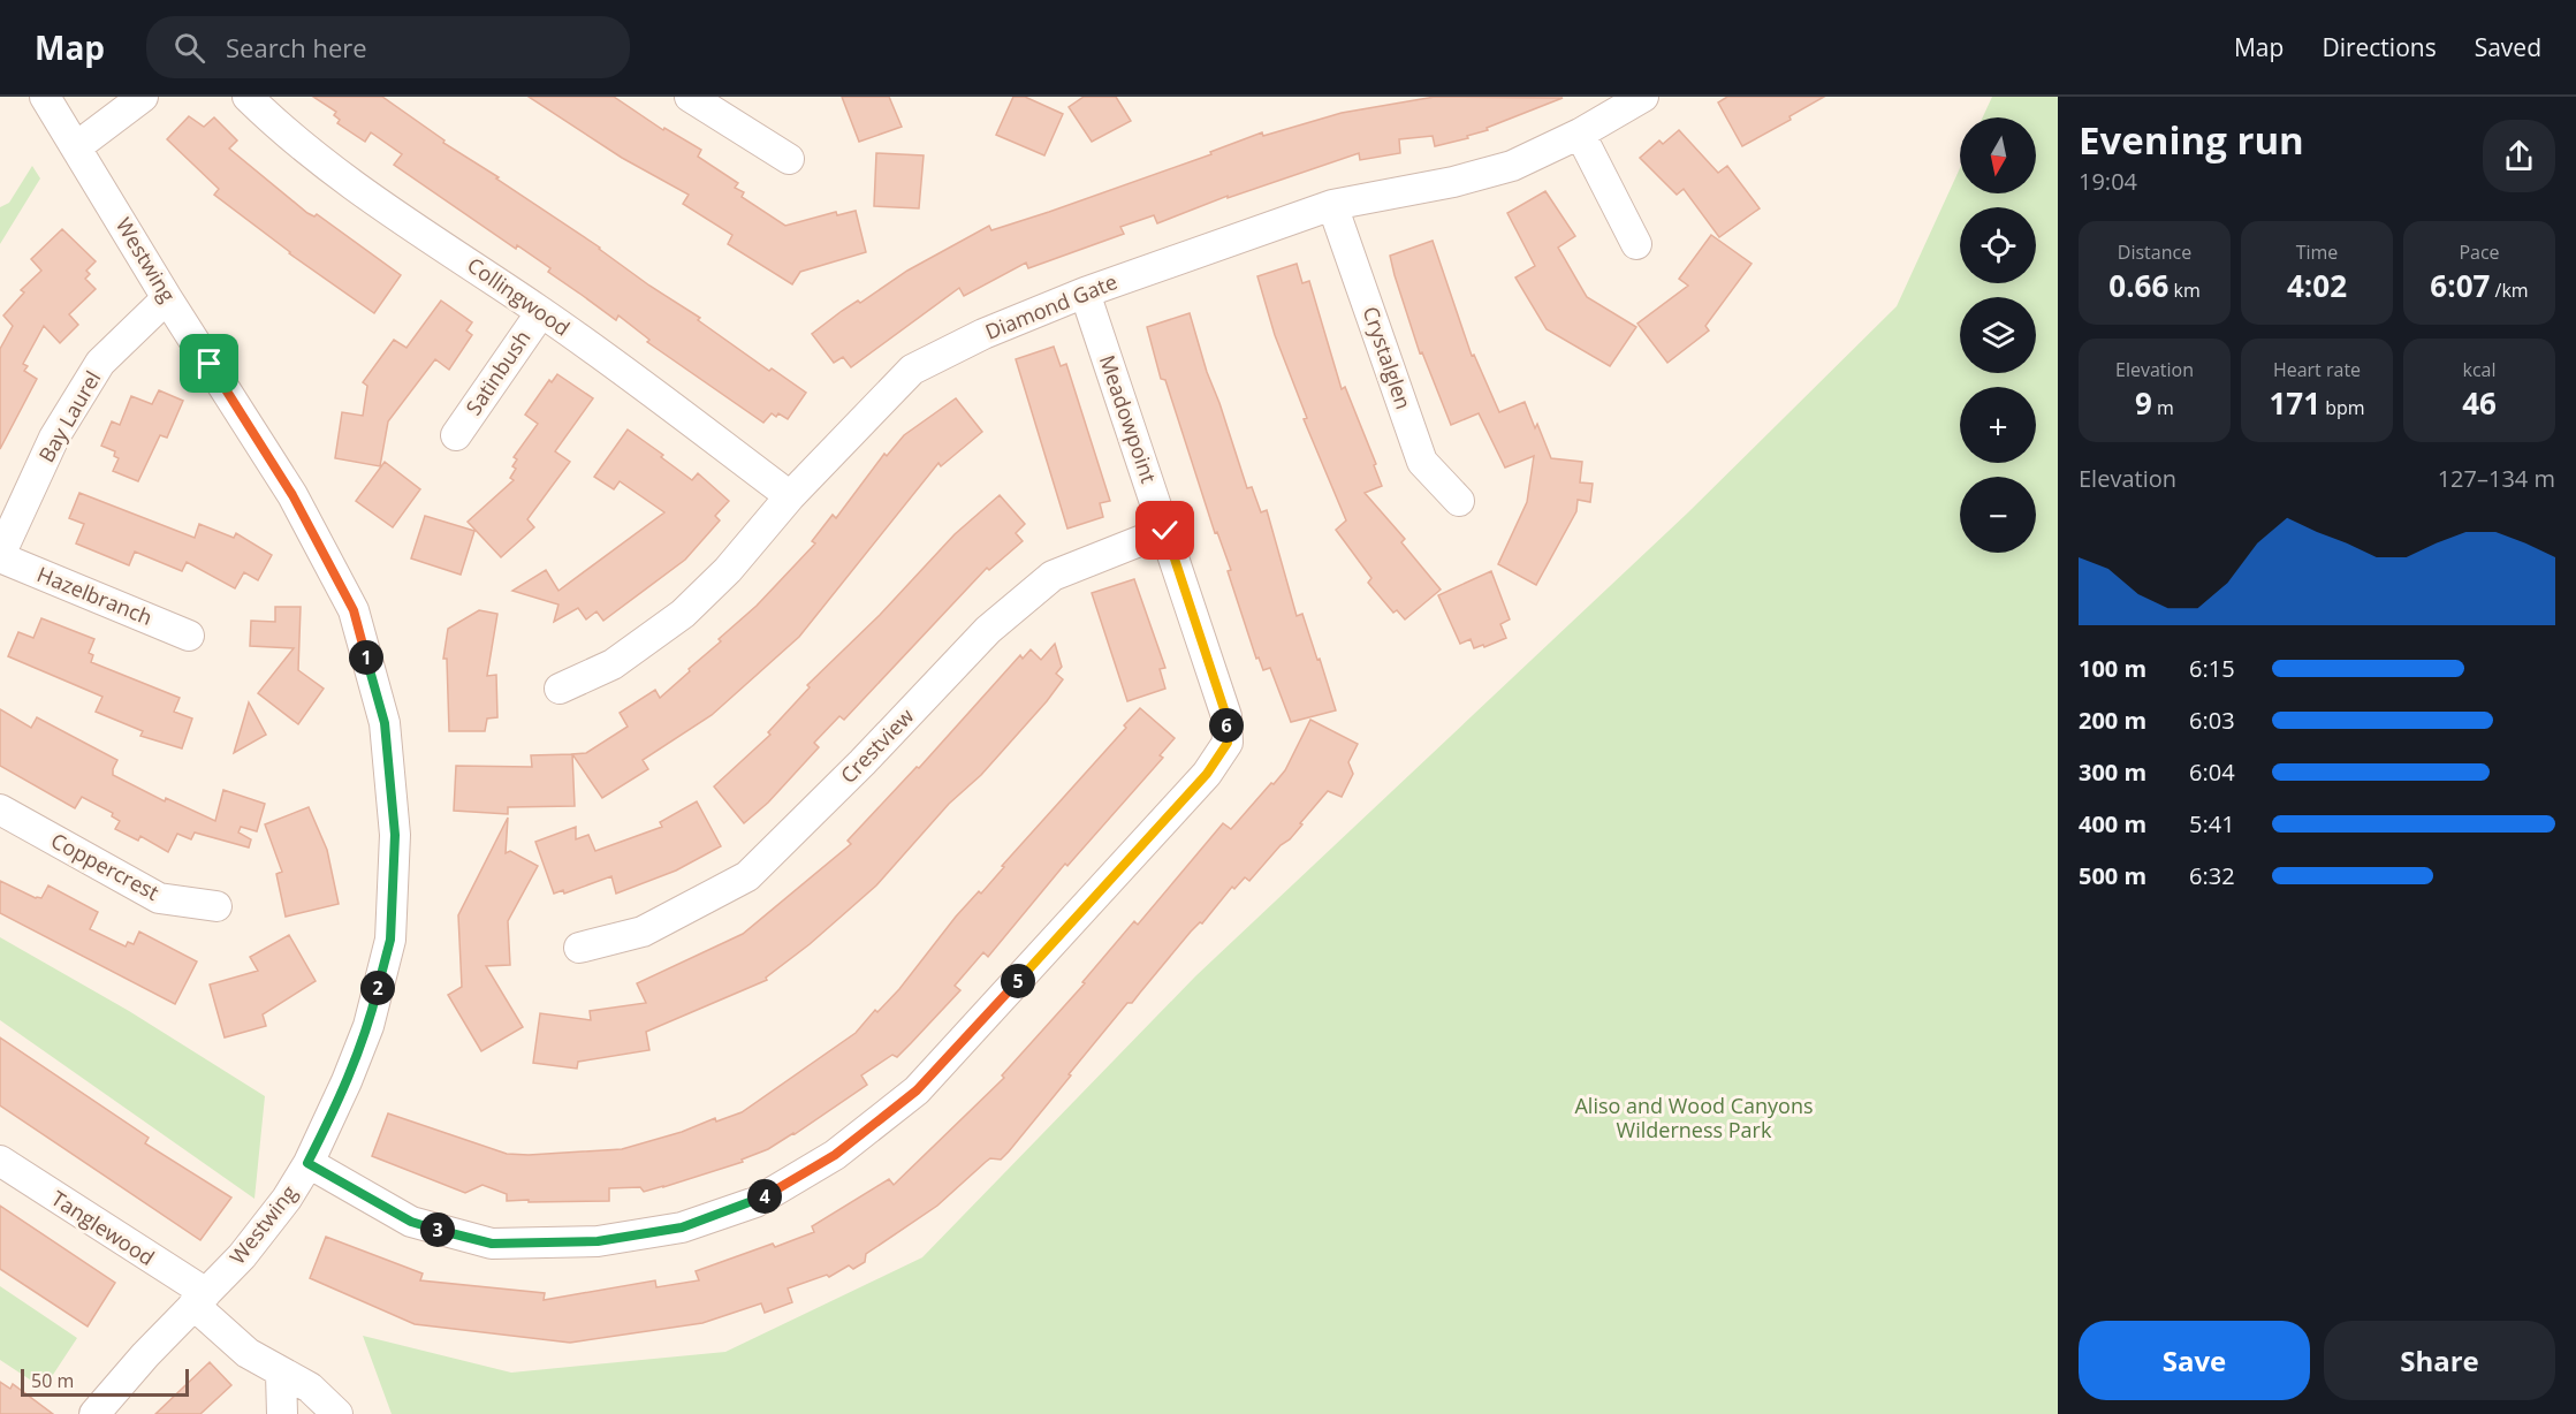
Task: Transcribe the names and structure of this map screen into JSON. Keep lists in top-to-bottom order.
{
  "streets": {
    "street": [
      "Westwing",
      "Collingwood",
      "Diamond Gate",
      "Crystalglen",
      "Satinbush",
      "Bay Laurel",
      "Meadowpoint",
      "Hazelbranch",
      "Crestview",
      "Coppercrest",
      "Tanglewood"
    ]
  },
  "crossings": [
    ["Westwing", "Bay Laurel"],
    ["Westwing", "Meadowpoint"],
    ["Westwing", "Tanglewood"],
    ["Collingwood", "Diamond Gate"],
    ["Collingwood", "Satinbush"],
    ["Diamond Gate", "Crystalglen"],
    ["Diamond Gate", "Meadowpoint"],
    ["Bay Laurel", "Hazelbranch"],
    ["Meadowpoint", "Crestview"]
  ],
  "parks": ["Aliso and Wood Canyons Wilderness Park"],
  "scale_bar": "50 m",
  "north": "bottom",
  "page": {
    "header": "Map",
    "search": "Search here",
    "nav": ["Map", "Directions", "Saved"],
    "heading": ["Evening run", "19:04"],
    "map_buttons": ["+", "−"],
    "stats": [
      ["Distance", "0.66 km"],
      ["Time", "4:02"],
      ["Pace", "6:07 /km"],
      ["Elevation", "9 m"],
      ["Heart rate", "171 bpm"],
      ["kcal", "46"]
    ],
    "chart": ["Elevation", "127–134 m"],
    "pins": [
      "1",
      "6",
      "5",
      "2",
      "4",
      "3"
    ],
    "list": [
      {
        "name": "100 m",
        "note": "6:15"
      },
      {
        "name": "200 m",
        "note": "6:03"
      },
      {
        "name": "300 m",
        "note": "6:04"
      },
      {
        "name": "400 m",
        "note": "5:41"
      },
      {
        "name": "500 m",
        "note": "6:32"
      }
    ],
    "buttons": ["Save", "Share"],
    "scale": "50 m"
  }
}
